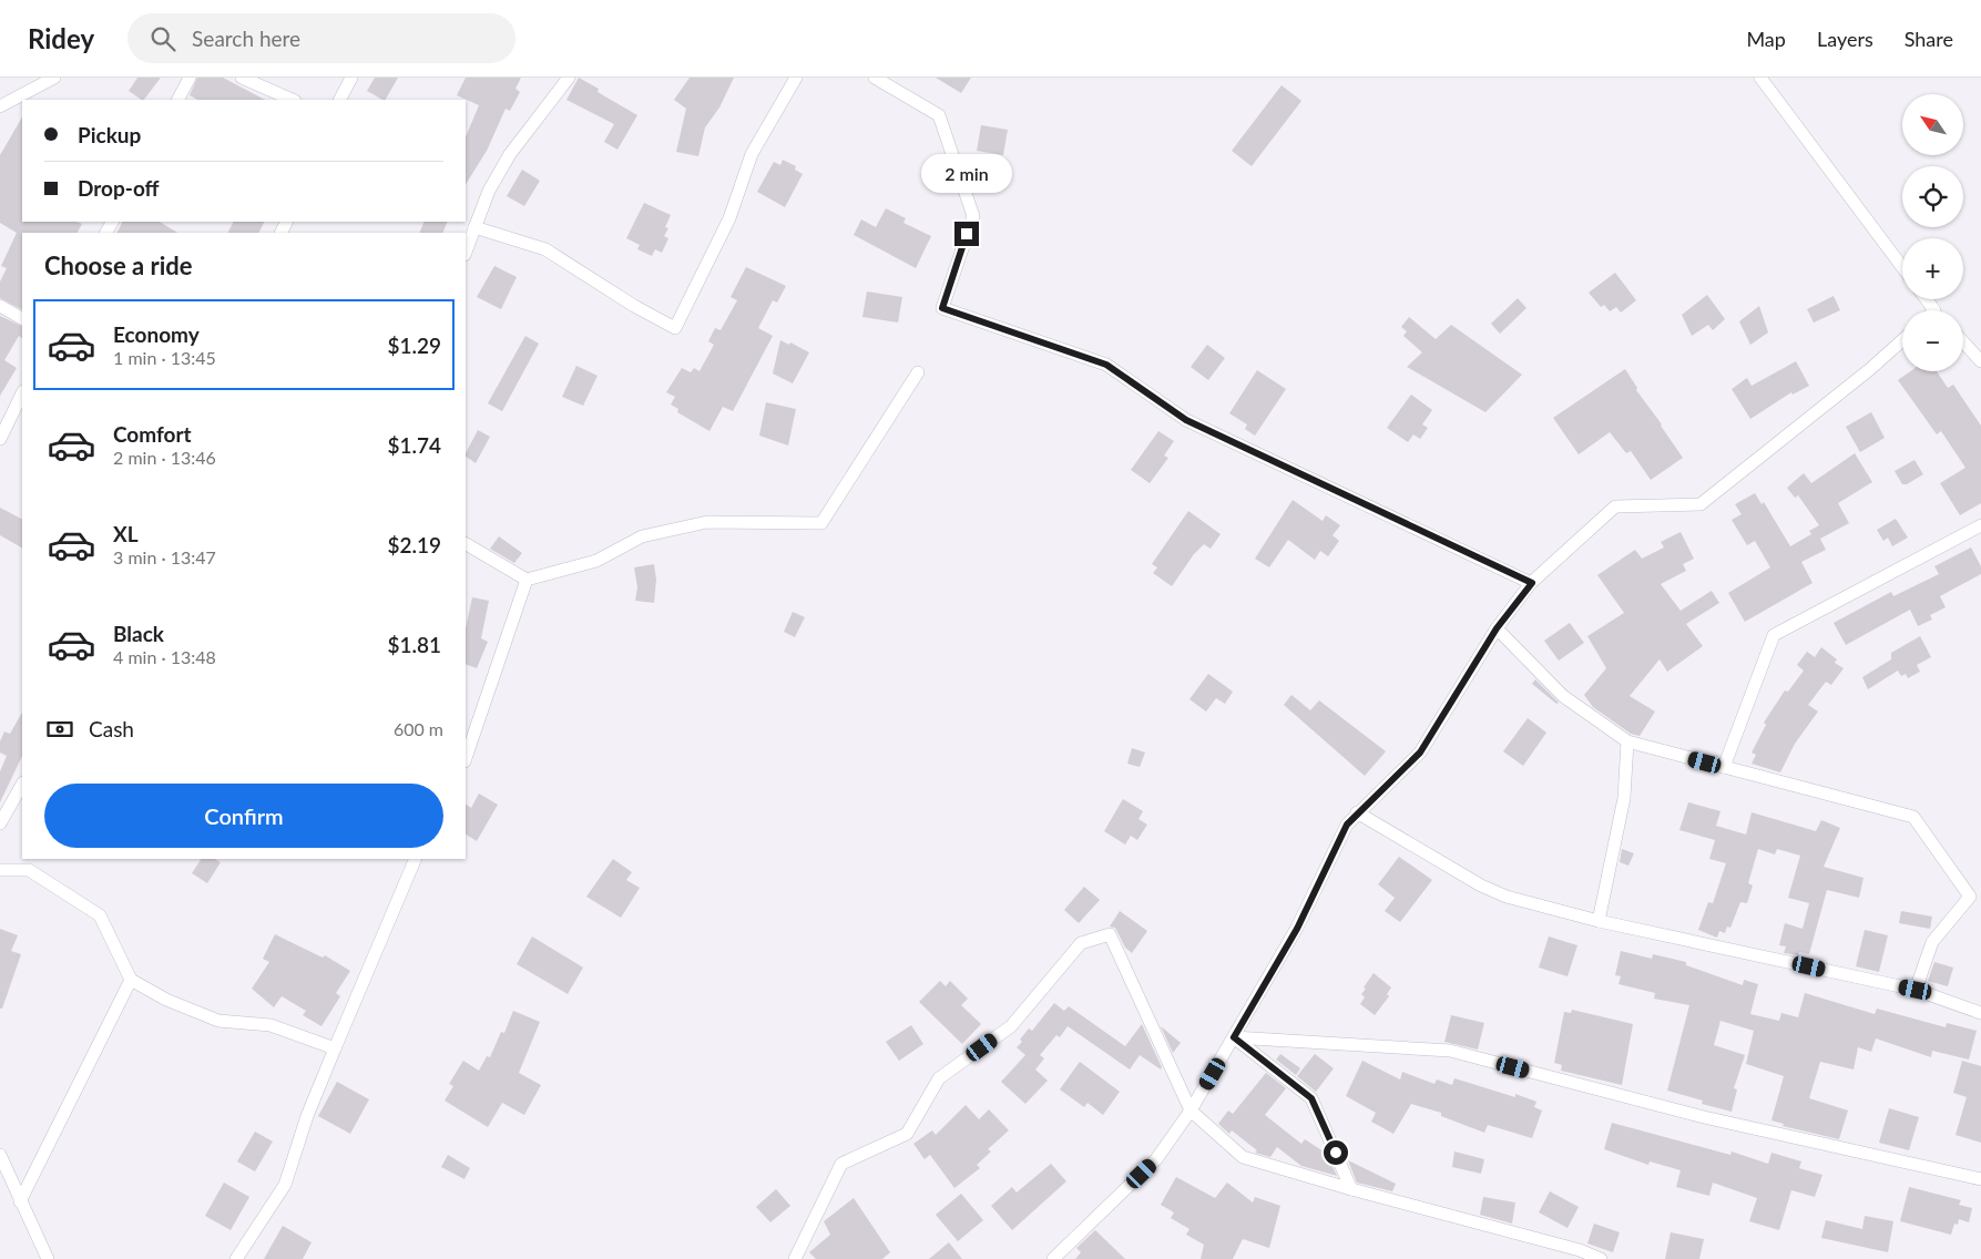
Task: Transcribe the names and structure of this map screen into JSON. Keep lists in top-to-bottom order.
{
  "north": "top left",
  "page": {
    "header": "Ridey",
    "search": "Search here",
    "nav": ["Map", "Layers", "Share"],
    "map_buttons": ["+", "−"],
    "banner": ["Pickup", "Drop-off"],
    "bubble": "2 min",
    "heading": "Choose a ride",
    "list": [
      {
        "name": "Economy",
        "note": "1 min · 13:45",
        "value": "$1.29"
      },
      {
        "name": "Comfort",
        "note": "2 min · 13:46",
        "value": "$1.74"
      },
      {
        "name": "XL",
        "note": "3 min · 13:47",
        "value": "$2.19"
      },
      {
        "name": "Black",
        "note": "4 min · 13:48",
        "value": "$1.81"
      }
    ],
    "pay": ["Cash", "600 m"],
    "buttons": "Confirm"
  }
}
